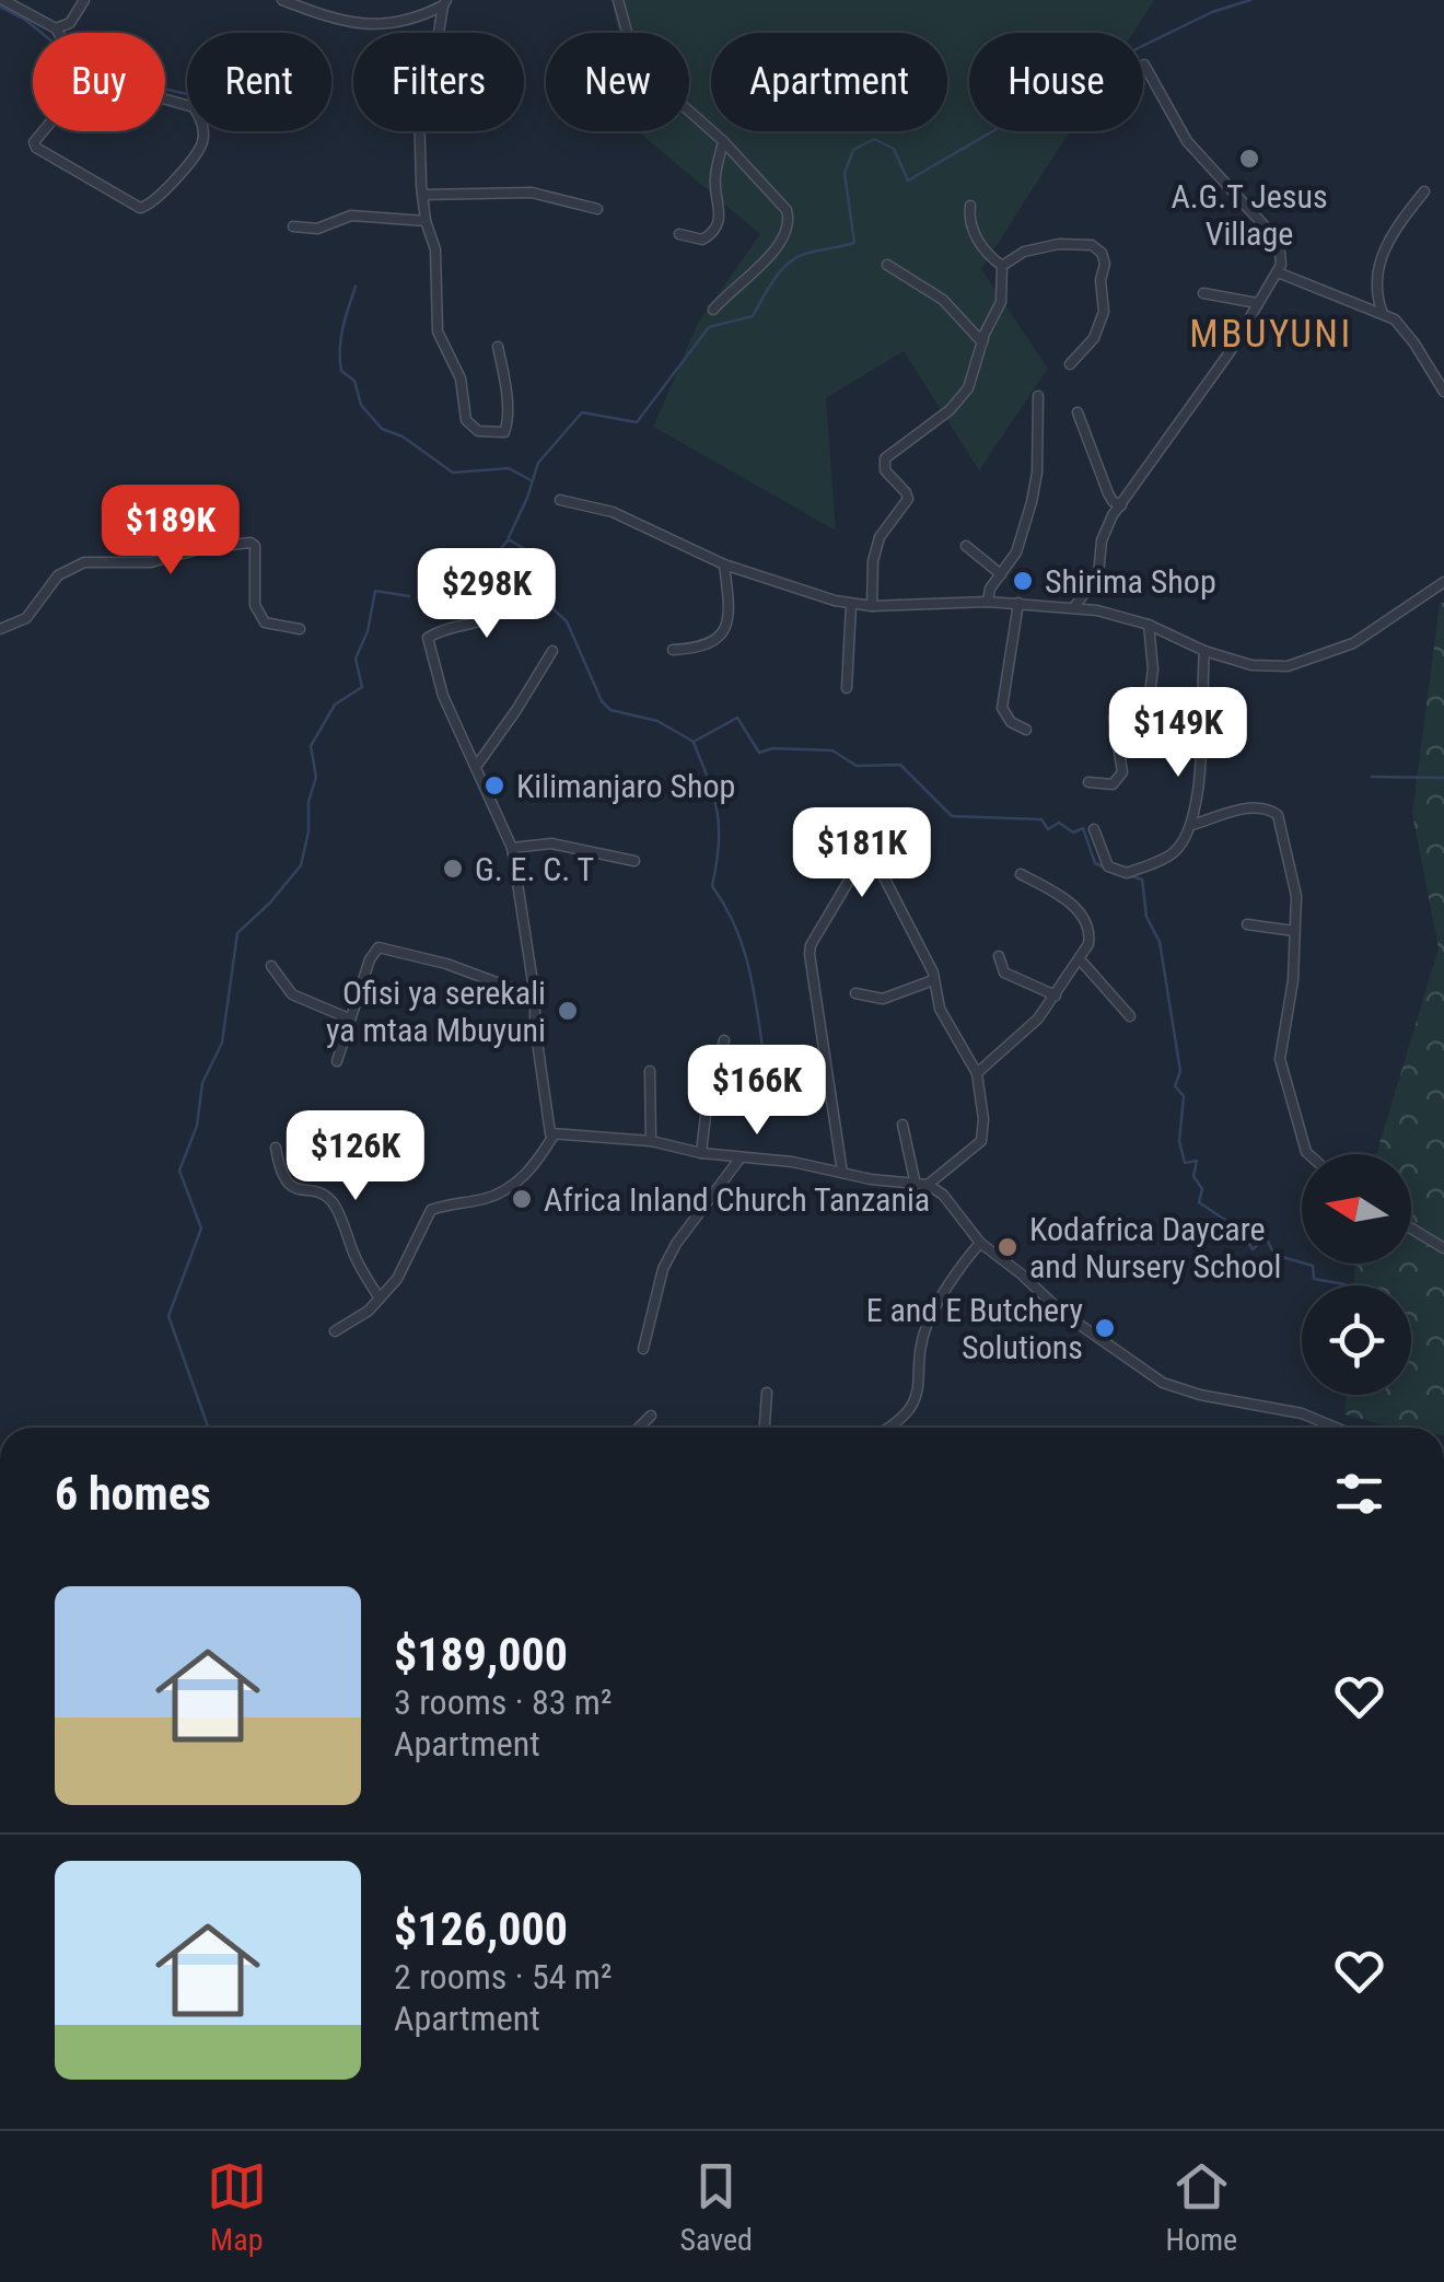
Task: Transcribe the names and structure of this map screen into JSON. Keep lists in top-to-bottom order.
{
  "districts": ["MBUYUNI"],
  "places": [
    "A.G.T Jesus Village",
    "Shirima Shop",
    "Kilimanjaro Shop",
    "G. E. C. T",
    "Ofisi ya serekali ya mtaa Mbuyuni",
    "Africa Inland Church Tanzania",
    "Kodafrica Daycare and Nursery School",
    "E and E Butchery Solutions"
  ],
  "north": "left",
  "page": {
    "chip": [
      "Buy",
      "Rent",
      "Filters",
      "New",
      "Apartment",
      "House"
    ],
    "price": [
      "$189K",
      "$298K",
      "$149K",
      "$181K",
      "$166K",
      "$126K"
    ],
    "heading": "6 homes",
    "list": [
      {
        "name": "$189,000",
        "note": "3 rooms · 83 m² · Apartment"
      },
      {
        "name": "$126,000",
        "note": "2 rooms · 54 m² · Apartment"
      }
    ],
    "tabs": ["Map", "Saved", "Home"]
  }
}
